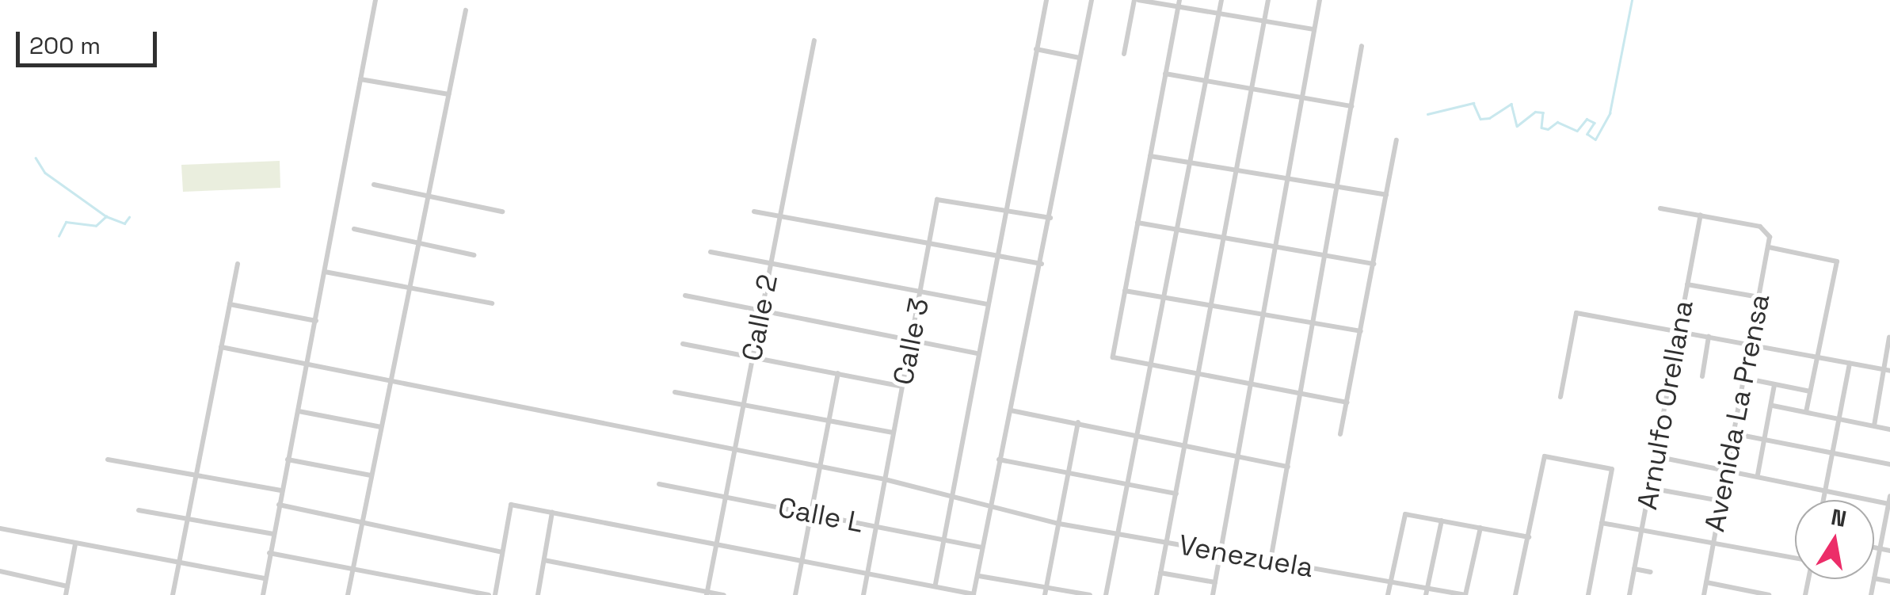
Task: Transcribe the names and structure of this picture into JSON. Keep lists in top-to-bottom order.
{
  "streets": {
    "street": [
      "Calle 2",
      "Calle 3",
      "Arnulfo Orellana",
      "Avenida La Prensa",
      "Calle L",
      "Venezuela"
    ]
  },
  "crossings": [
    ["Calle 2", "Calle L"],
    ["Calle 3", "Calle L"],
    ["Arnulfo Orellana", "Avenida La Prensa"]
  ],
  "scale_bar": "200 m",
  "north": "top"
}
